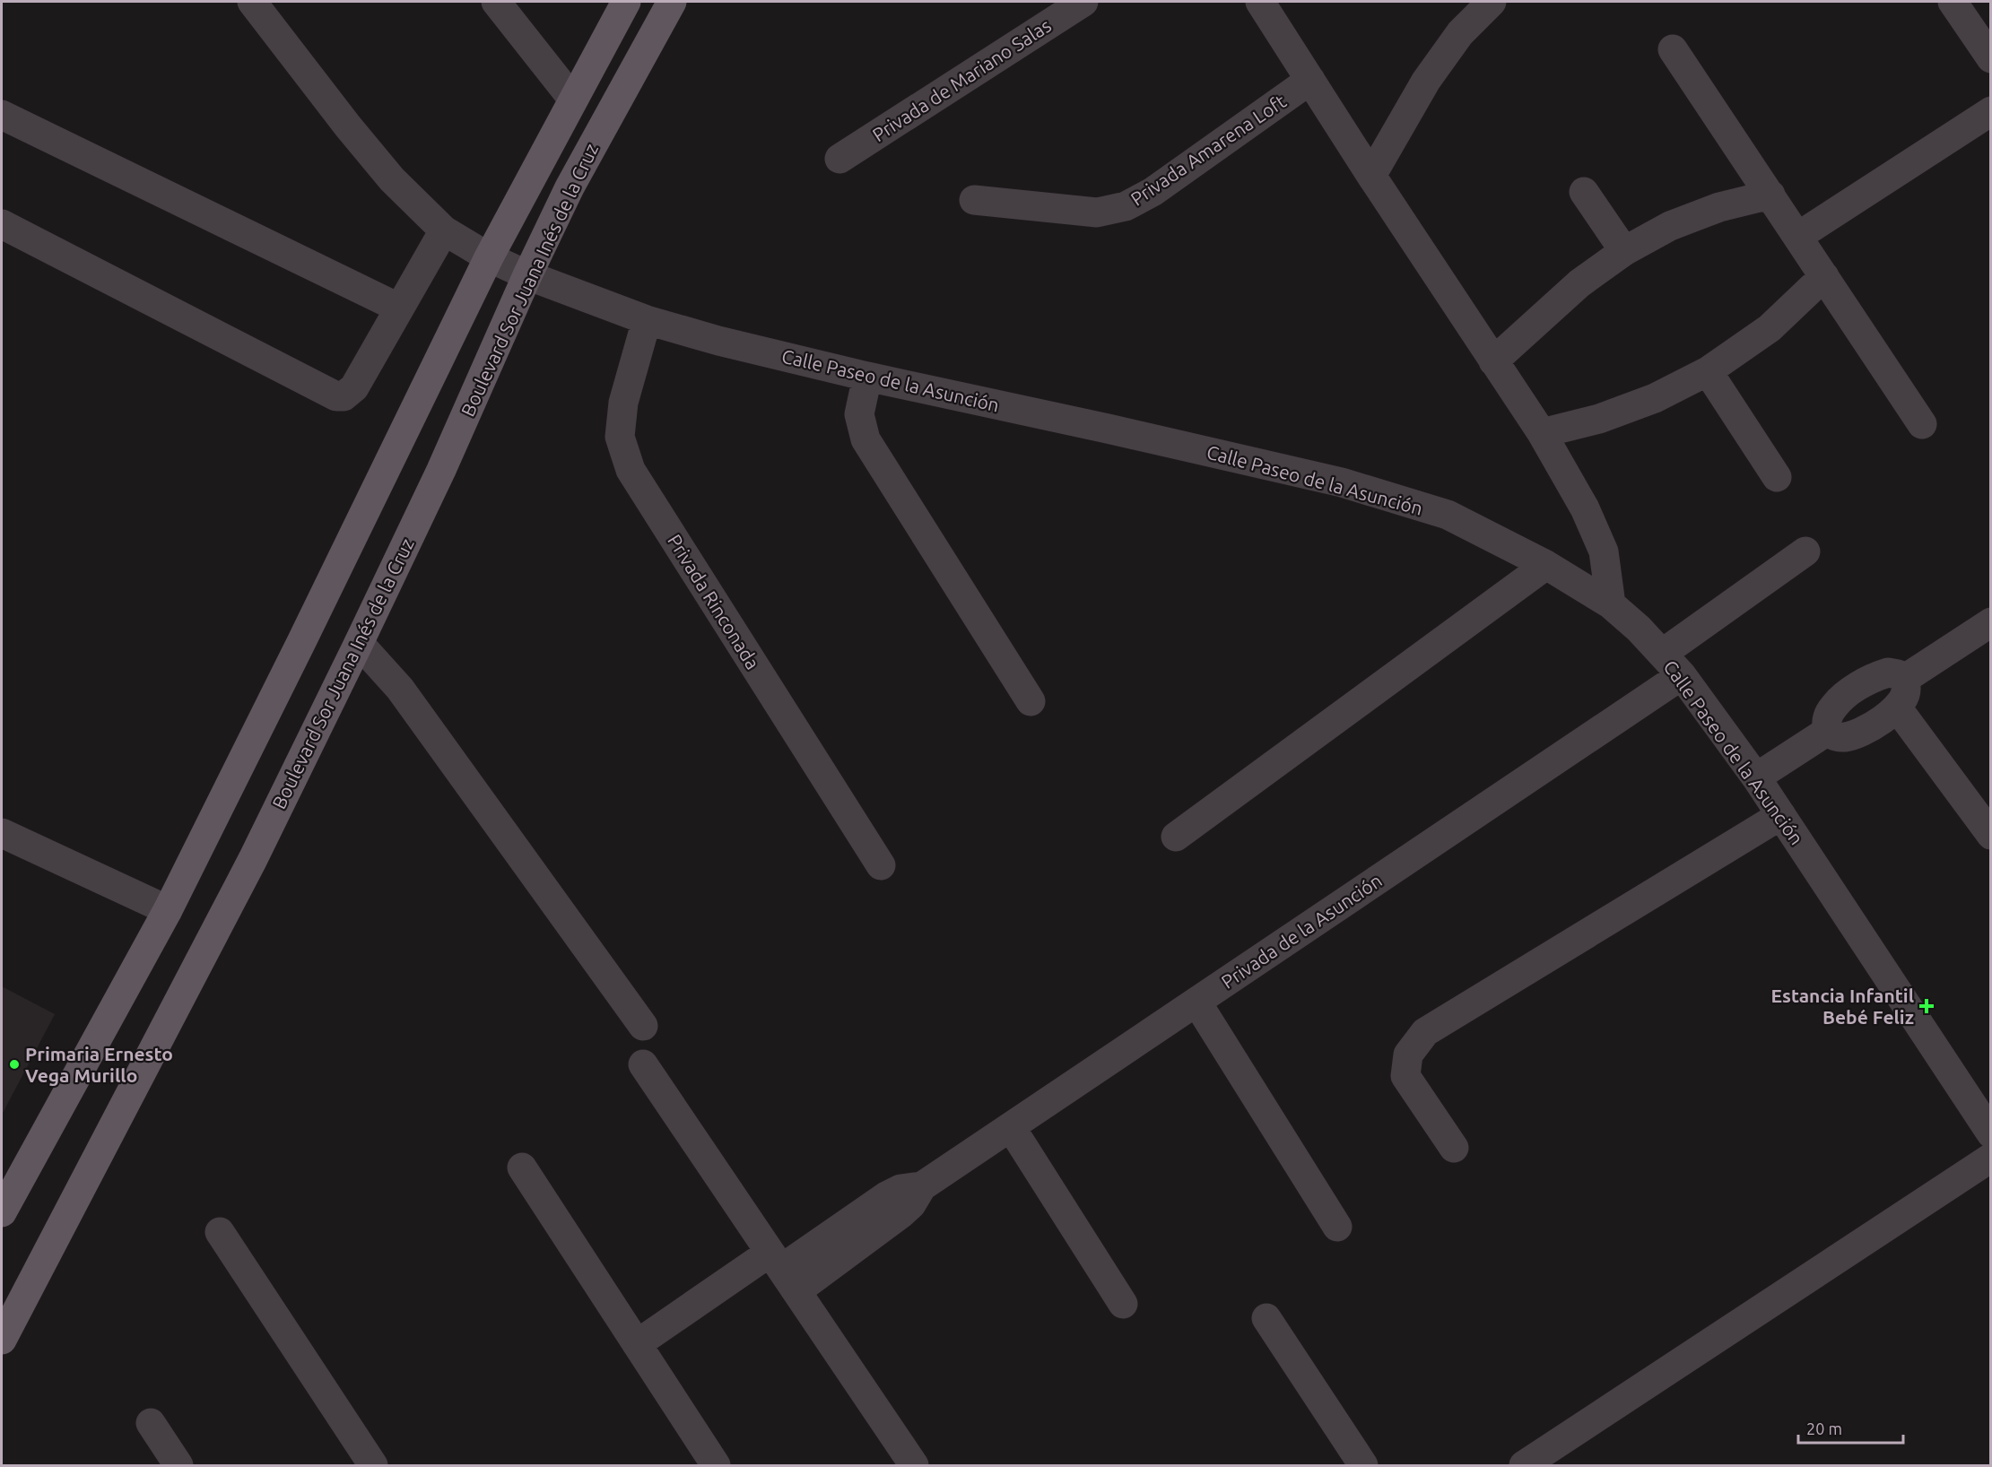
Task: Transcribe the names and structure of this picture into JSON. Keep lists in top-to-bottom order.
{
  "streets": {
    "main road": ["Boulevard Sor Juana Inés de la Cruz"],
    "street": [
      "Privada de Mariano Salas",
      "Privada Amarena Loft",
      "Calle Paseo de la Asunción",
      "Privada Rinconada",
      "Privada de la Asunción"
    ]
  },
  "crossings": [
    ["Boulevard Sor Juana Inés de la Cruz", "Calle Paseo de la Asunción"],
    ["Calle Paseo de la Asunción", "Privada Rinconada"],
    ["Calle Paseo de la Asunción", "Privada de la Asunción"]
  ],
  "places": {
    "health": ["Estancia Infantil Bebé Feliz"],
    "other": ["Primaria Ernesto Vega Murillo"]
  },
  "scale_bar": "20 m"
}
